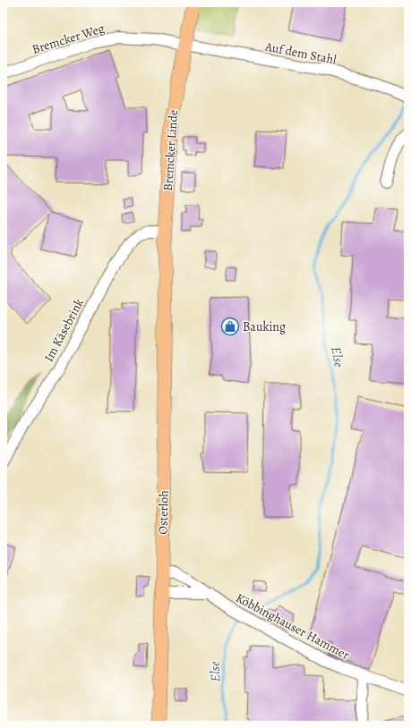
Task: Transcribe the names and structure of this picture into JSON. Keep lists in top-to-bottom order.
{
  "streets": {
    "main road": ["Bremcker Linde", "Osterloh"],
    "street": [
      "Bremcker Weg",
      "Auf dem Stahl",
      "Im Käsebrink",
      "Köbbinghauser Hammer"
    ]
  },
  "crossings": [
    ["Bremcker Weg", "Auf dem Stahl"],
    ["Bremcker Weg", "Bremcker Linde"],
    ["Auf dem Stahl", "Bremcker Linde"],
    ["Bremcker Linde", "Im Käsebrink"],
    ["Bremcker Linde", "Osterloh"],
    ["Osterloh", "Köbbinghauser Hammer"]
  ],
  "water": ["Else"],
  "places": {
    "shop": ["Bauking"]
  }
}
